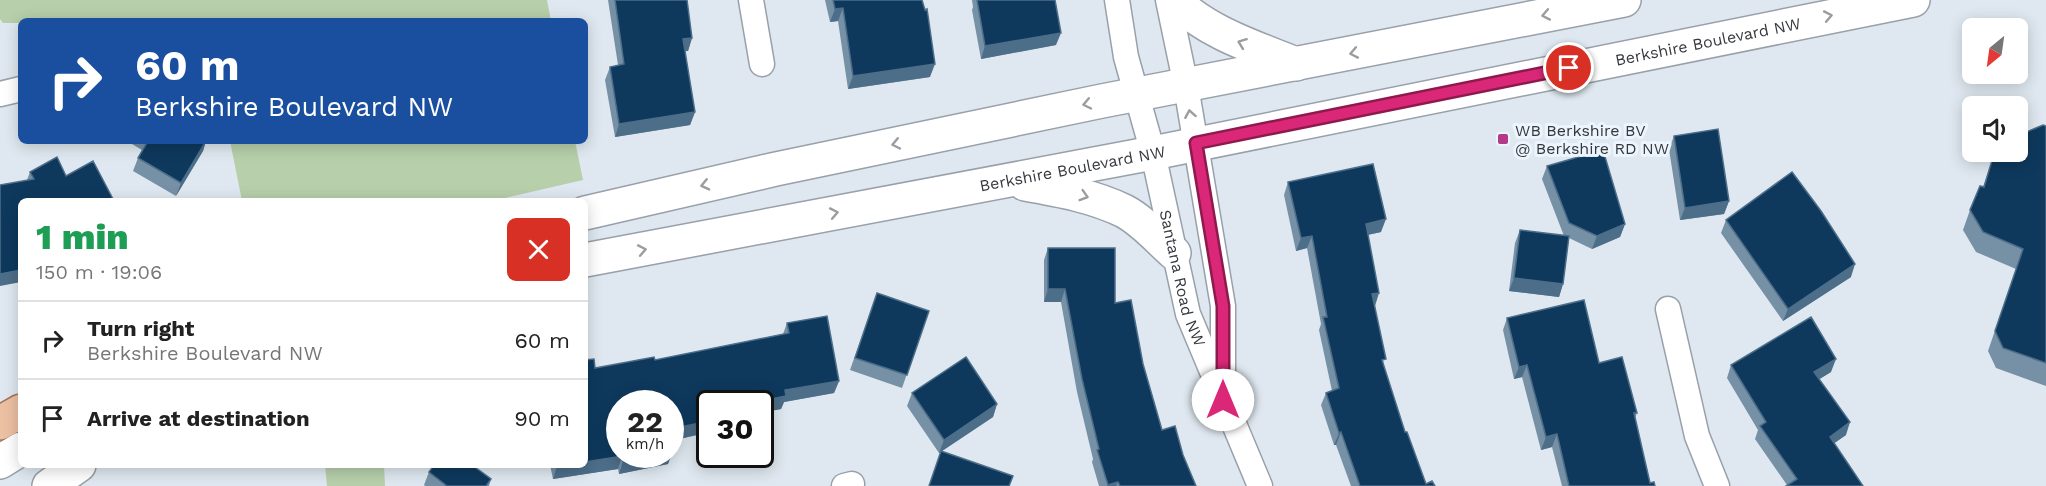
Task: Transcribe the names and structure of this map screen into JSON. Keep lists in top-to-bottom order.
{
  "streets": {
    "main road": ["Berkshire Boulevard NW"],
    "street": ["Santana Road NW"]
  },
  "crossings": [
    ["Berkshire Boulevard NW", "Santana Road NW"]
  ],
  "places": {
    "transit": ["WB Berkshire BV @ Berkshire RD NW"]
  },
  "north": "bottom left",
  "page": {
    "turn": ["60 m", "Berkshire Boulevard NW"],
    "heading": ["1 min", "150 m · 19:06"],
    "list": [
      {
        "name": "Turn right",
        "note": "Berkshire Boulevard NW",
        "value": "60 m"
      },
      {
        "name": "Arrive at destination",
        "value": "90 m"
      }
    ],
    "speed": "22 km/h",
    "limit": "30"
  }
}
